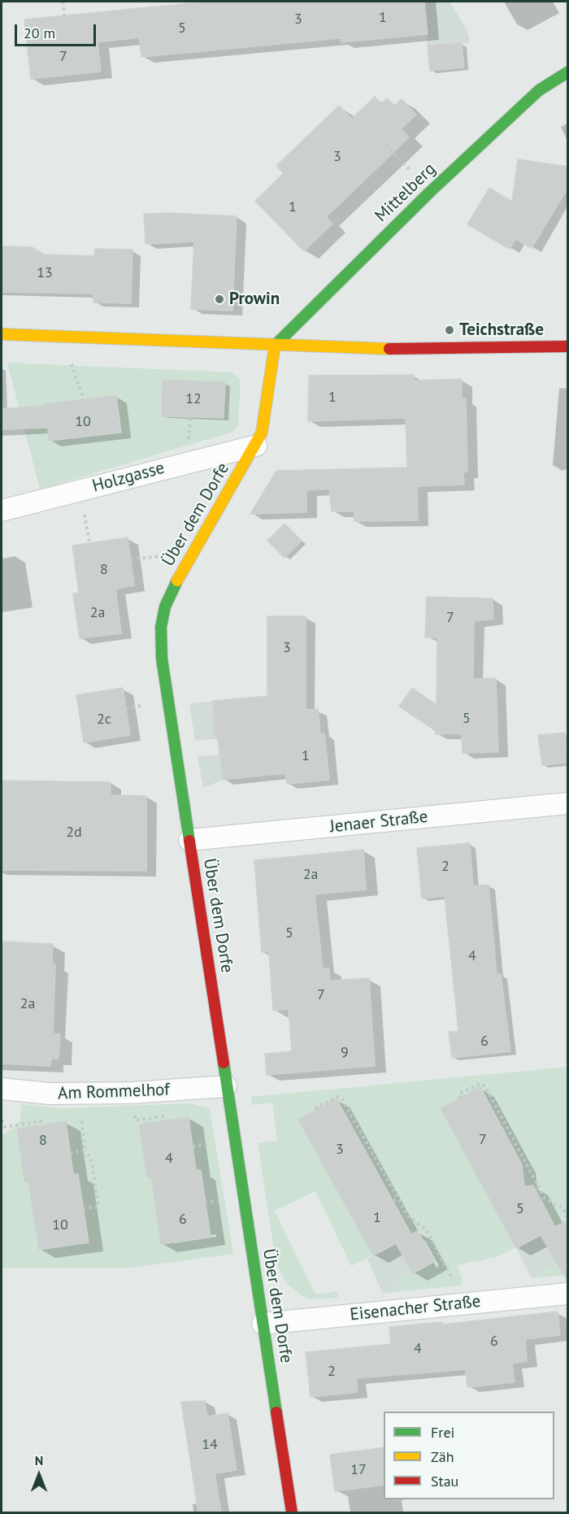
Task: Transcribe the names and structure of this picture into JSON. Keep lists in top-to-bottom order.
{
  "streets": {
    "street": [
      "Mittelberg",
      "Holzgasse",
      "Über dem Dorfe",
      "Jenaer Straße",
      "Am Rommelhof",
      "Eisenacher Straße"
    ]
  },
  "crossings": [
    ["Mittelberg", "Über dem Dorfe"],
    ["Holzgasse", "Über dem Dorfe"],
    ["Über dem Dorfe", "Jenaer Straße"],
    ["Über dem Dorfe", "Am Rommelhof"],
    ["Über dem Dorfe", "Eisenacher Straße"]
  ],
  "places": ["Prowin", "Teichstraße"],
  "house_numbers": [
    "1",
    "3",
    "5",
    "7",
    "3",
    "1",
    "13",
    "1",
    "12",
    "10",
    "8",
    "2a",
    "7",
    "3",
    "5",
    "2c",
    "1",
    "2d",
    "2",
    "2a",
    "5",
    "4",
    "7",
    "2a",
    "6",
    "9",
    "7",
    "8",
    "3",
    "4",
    "5",
    "1",
    "6",
    "10",
    "6",
    "4",
    "2",
    "14",
    "17"
  ],
  "legend": ["Frei", "Zäh", "Stau"],
  "scale_bar": "20 m",
  "north": "top"
}
